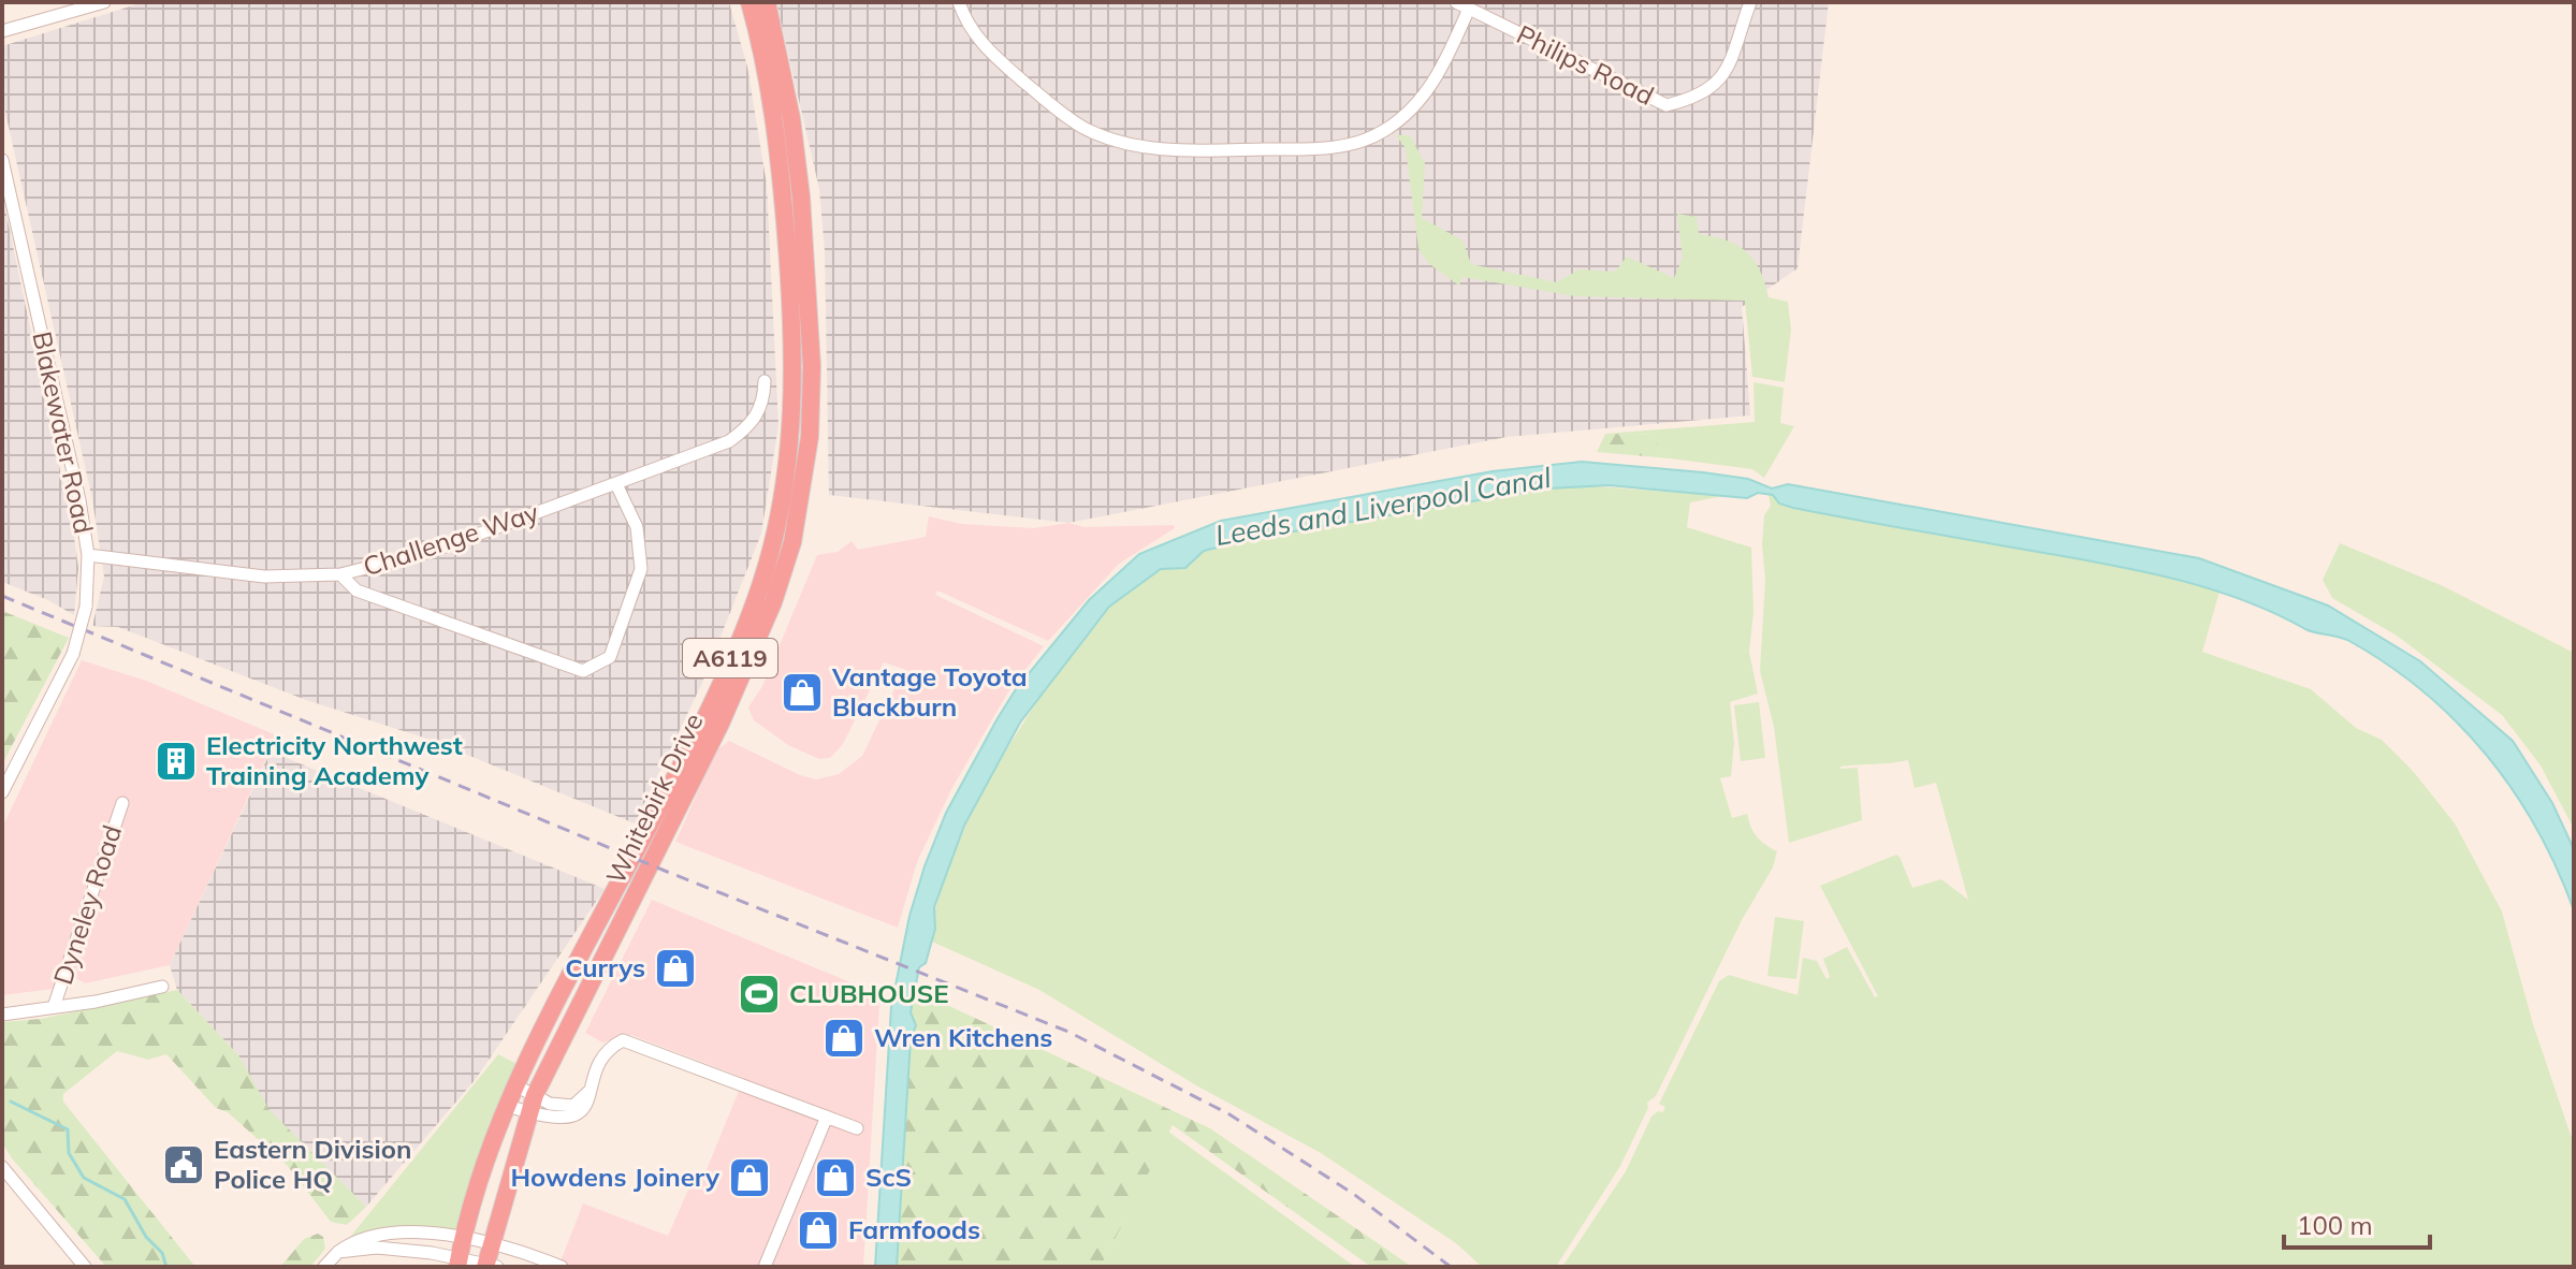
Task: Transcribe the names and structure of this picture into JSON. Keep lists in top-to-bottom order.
{
  "streets": {
    "highway": ["A6119", "Whitebirk Drive"],
    "street": [
      "Philips Road",
      "Blakewater Road",
      "Challenge Way",
      "Dyneley Road"
    ]
  },
  "crossings": [
    ["Blakewater Road", "Challenge Way"]
  ],
  "water": ["Leeds and Liverpool Canal"],
  "places": {
    "shop": [
      "Vantage Toyota Blackburn",
      "Currys",
      "Wren Kitchens",
      "Howdens Joinery",
      "ScS",
      "Farmfoods"
    ],
    "building": ["Electricity Northwest Training Academy"],
    "sports": ["CLUBHOUSE"],
    "public building": ["Eastern Division Police HQ"]
  },
  "scale_bar": "100 m"
}
